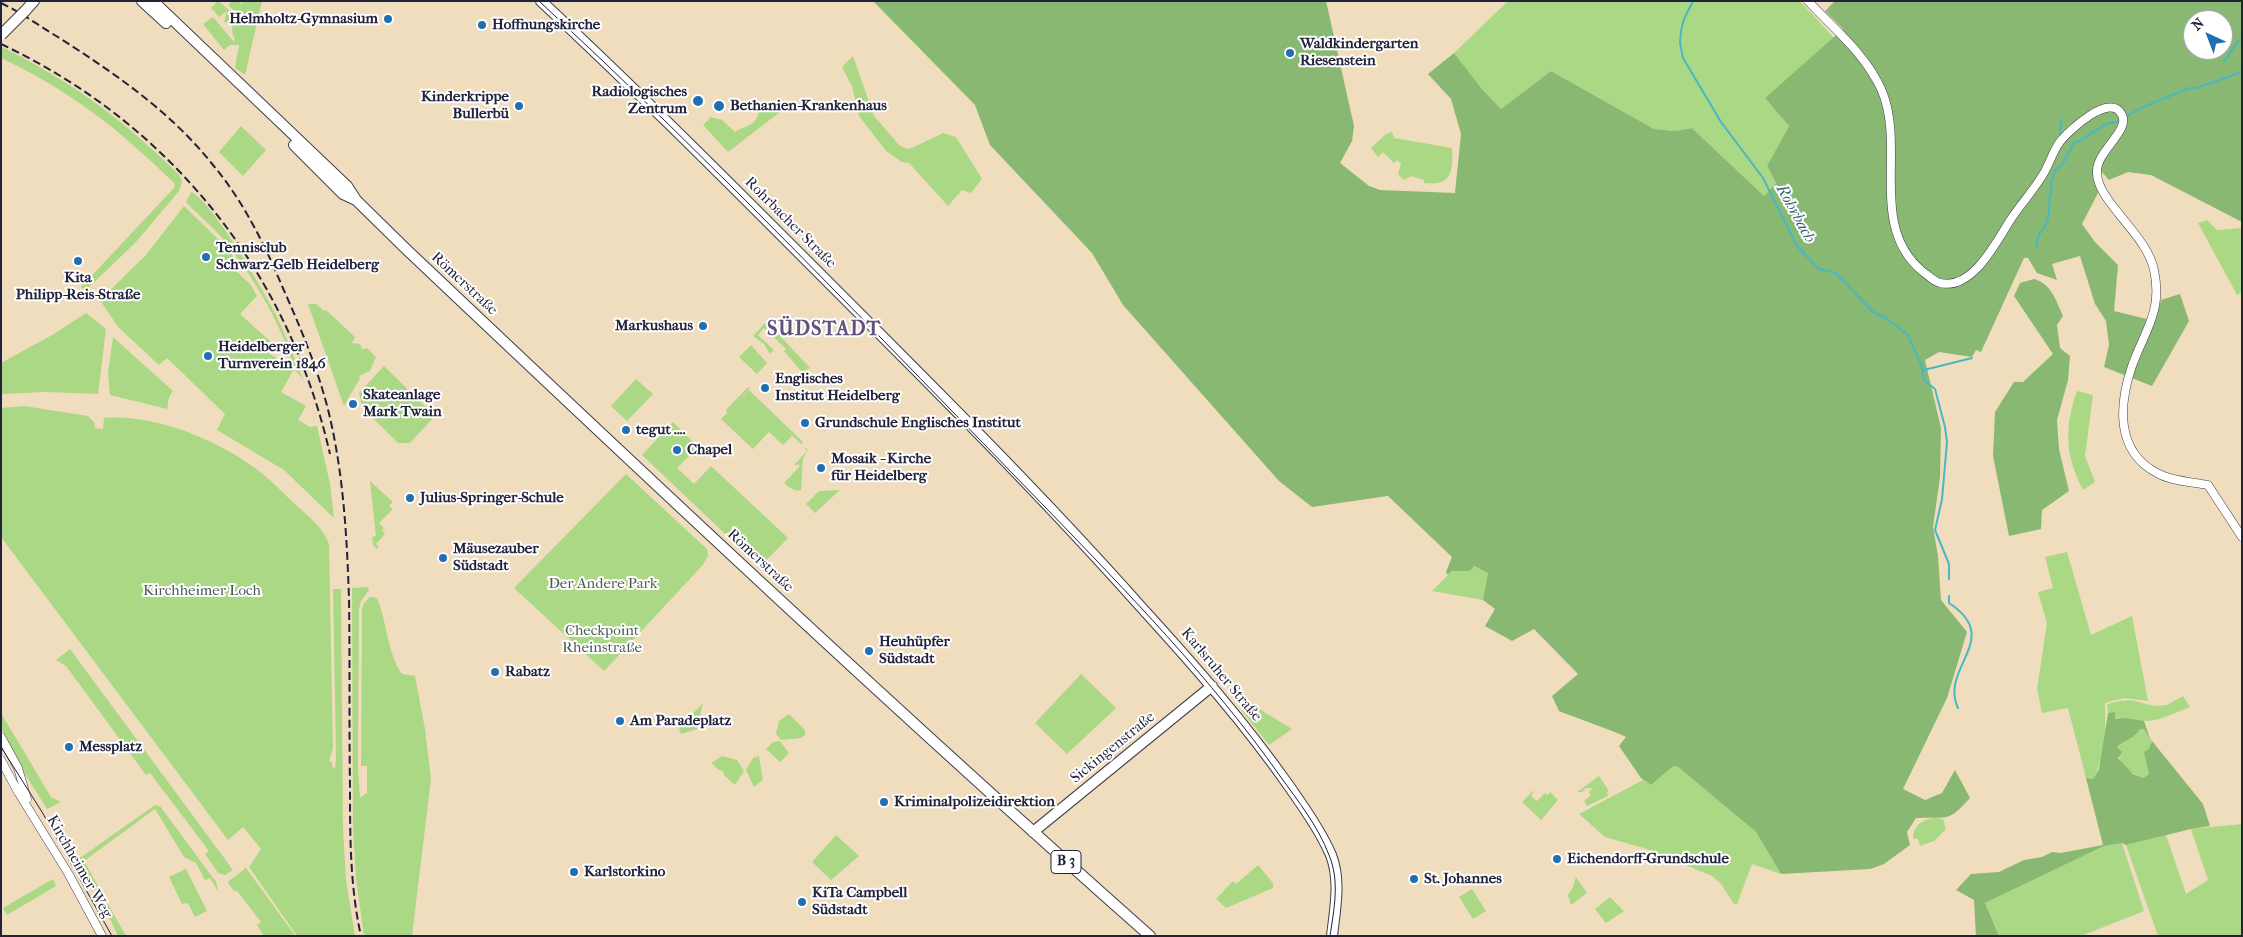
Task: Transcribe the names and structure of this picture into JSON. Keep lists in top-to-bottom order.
{
  "streets": {
    "main road": [
      "Rohrbacher Straße",
      "Römerstraße",
      "Karlsruher Straße",
      "Sickingenstraße",
      "B 3"
    ],
    "street": ["Kirchheimer Weg"]
  },
  "crossings": [
    ["Rohrbacher Straße", "Karlsruher Straße"],
    ["Römerstraße", "Sickingenstraße"],
    ["Karlsruher Straße", "Sickingenstraße"]
  ],
  "districts": ["SÜDSTADT"],
  "water": ["Rohrbach"],
  "parks": ["Der Andere Park", "Kirchheimer Loch", "Checkpoint Rheinstraße"],
  "places": [
    "Helmholtz-Gymnasium",
    "Hoffnungskirche",
    "Waldkindergarten Riesenstein",
    "Radiologisches Zentrum",
    "Kinderkrippe Bullerbü",
    "Bethanien-Krankenhaus",
    "Tennisclub Schwarz-Gelb Heidelberg",
    "Kita Philipp-Reis-Straße",
    "Markushaus",
    "Heidelberger Turnverein 1846",
    "Englisches Institut Heidelberg",
    "Skateanlage Mark Twain",
    "Grundschule Englisches Institut",
    "tegut ....",
    "Chapel",
    "Mosaik - Kirche für Heidelberg",
    "Julius-Springer-Schule",
    "Mäusezauber Südstadt",
    "Heuhüpfer Südstadt",
    "Rabatz",
    "Am Paradeplatz",
    "Messplatz",
    "Kriminalpolizeidirektion",
    "Eichendorff-Grundschule",
    "Karlstorkino",
    "St. Johannes",
    "KiTa Campbell Südstadt"
  ],
  "north": "top left"
}
